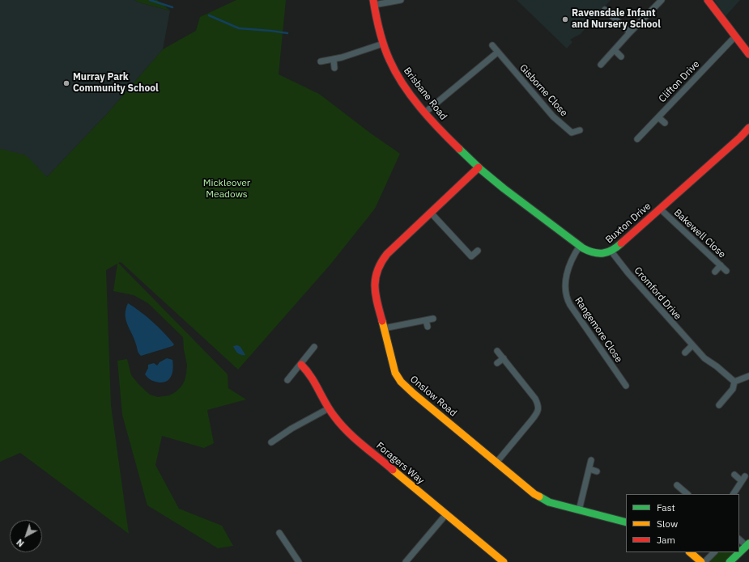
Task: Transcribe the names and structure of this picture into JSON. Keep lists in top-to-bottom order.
{
  "streets": {
    "street": [
      "Clifton Drive",
      "Gisborne Close",
      "Brisbane Road",
      "Buxton Drive",
      "Bakewell Close",
      "Cromford Drive",
      "Rangemore Close",
      "Onslow Road",
      "Foragers Way"
    ]
  },
  "crossings": [
    ["Brisbane Road", "Buxton Drive"],
    ["Brisbane Road", "Onslow Road"],
    ["Buxton Drive", "Bakewell Close"],
    ["Buxton Drive", "Cromford Drive"],
    ["Buxton Drive", "Rangemore Close"],
    ["Buxton Drive", "Onslow Road"]
  ],
  "parks": ["Mickleover Meadows"],
  "places": ["Ravensdale Infant and Nursery School", "Murray Park Community School"],
  "legend": ["Fast", "Slow", "Jam"],
  "north": "bottom left"
}
